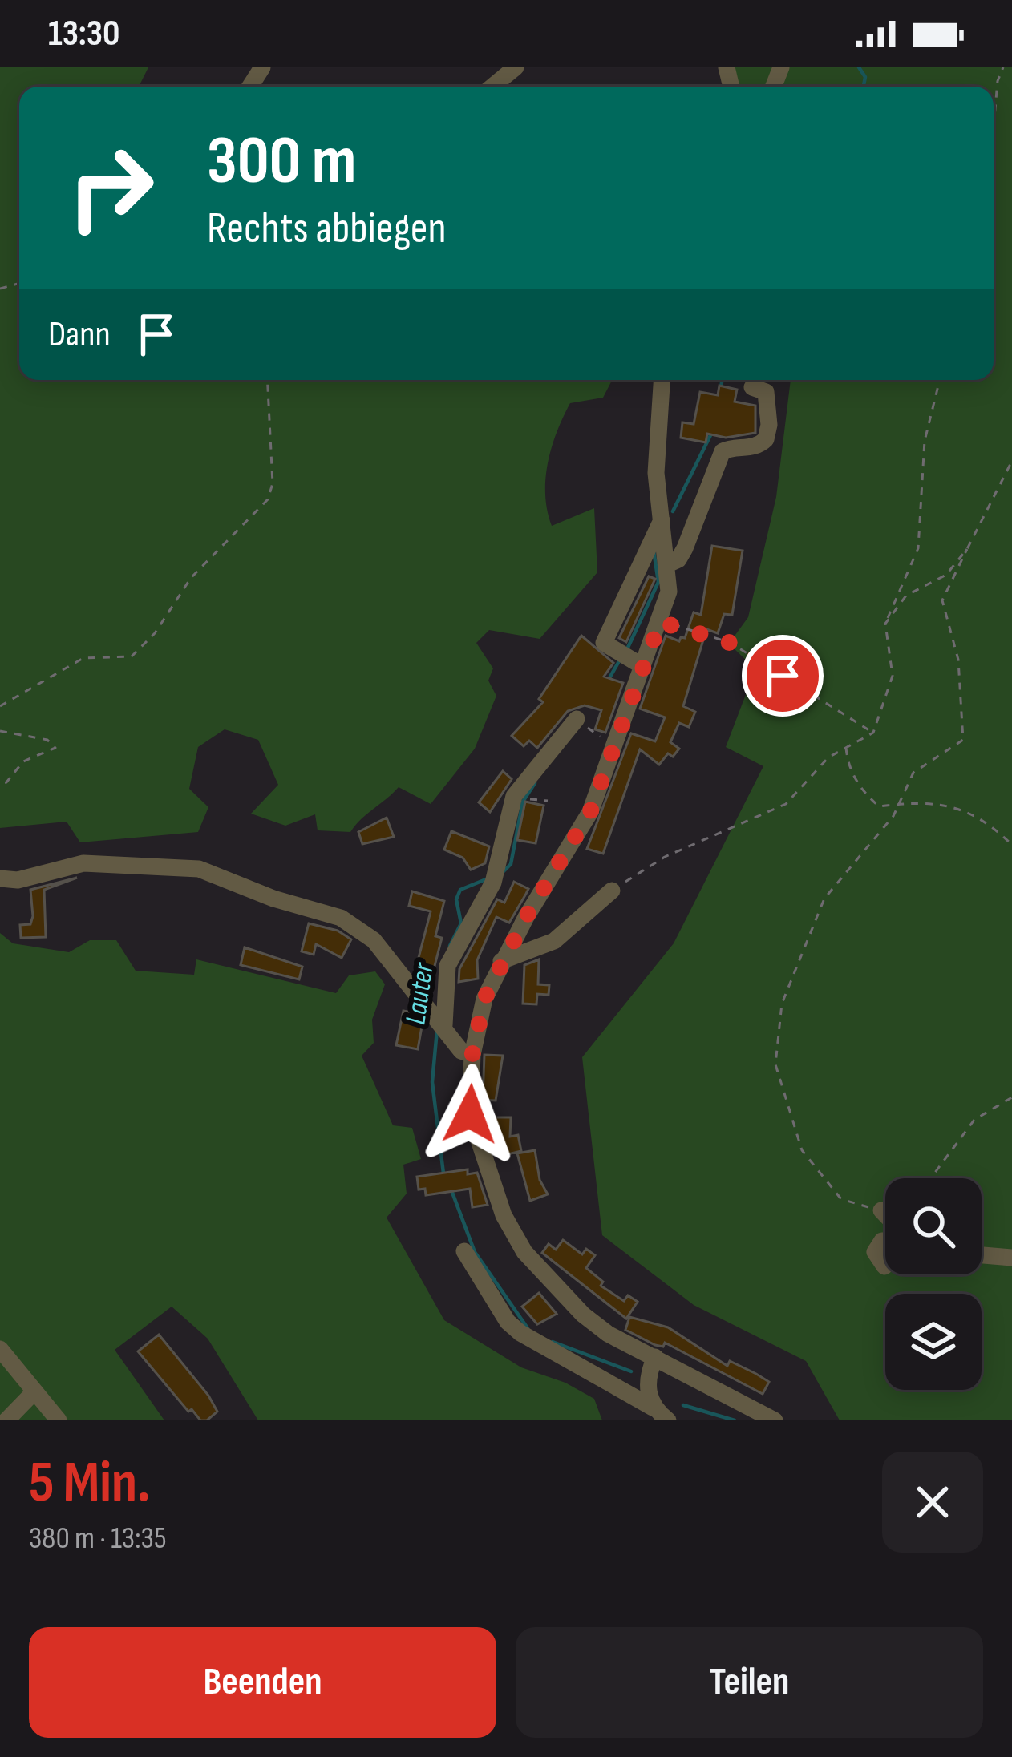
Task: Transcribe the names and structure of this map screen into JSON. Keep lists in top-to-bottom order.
{
  "water": ["Lauter"],
  "page": {
    "status": "13:30",
    "turn": ["300 m", "Rechts abbiegen"],
    "then": "Dann",
    "heading": ["5 Min.", "380 m · 13:35"],
    "buttons": ["Beenden", "Teilen"]
  }
}
